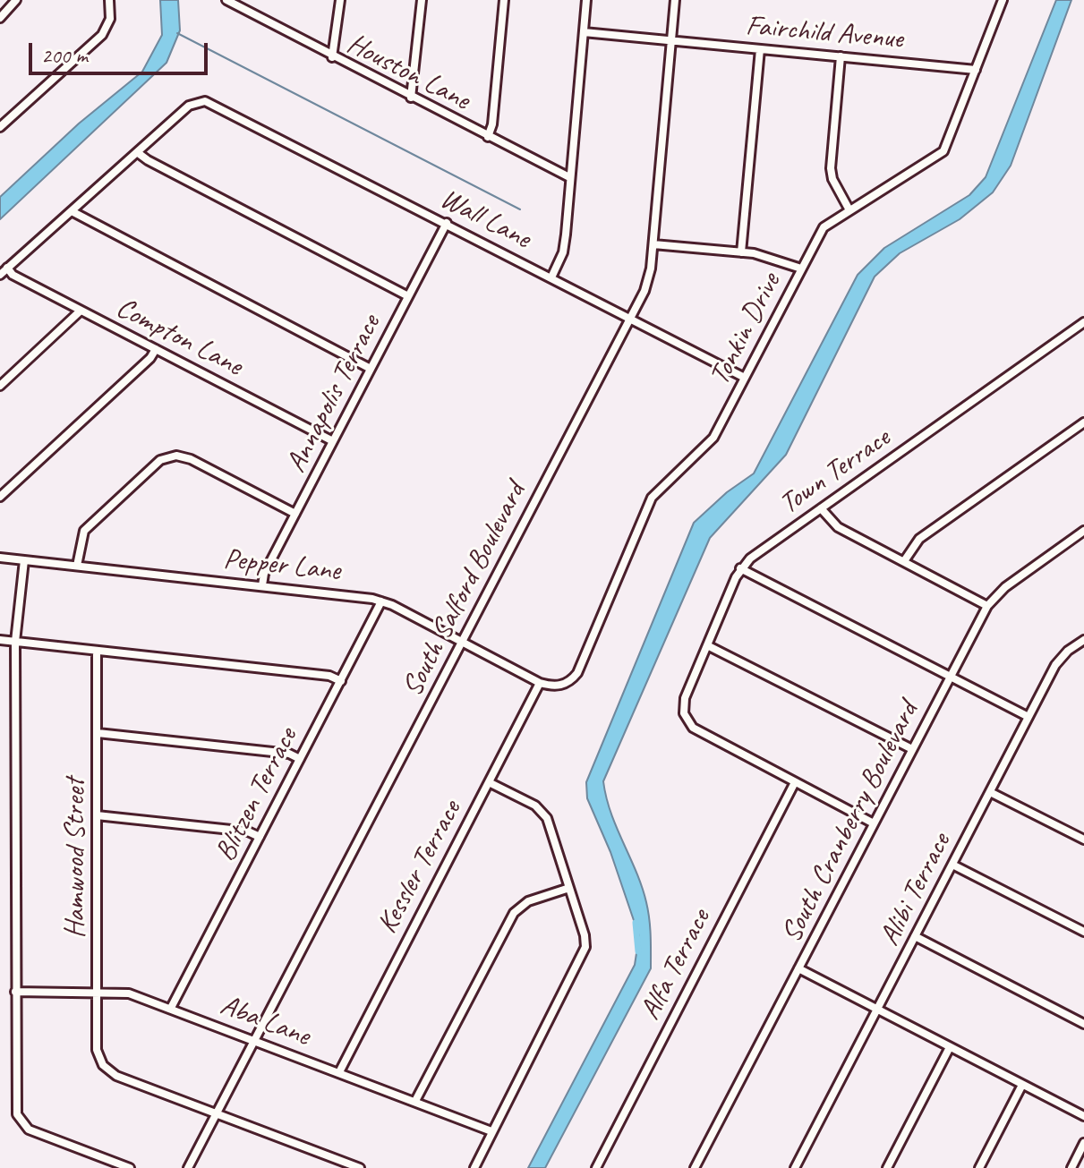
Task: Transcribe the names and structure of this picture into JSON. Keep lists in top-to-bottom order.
{
  "streets": {
    "street": [
      "Fairchild Avenue",
      "Houston Lane",
      "Wall Lane",
      "Tonkin Drive",
      "Compton Lane",
      "Annapolis Terrace",
      "Town Terrace",
      "Pepper Lane",
      "South Salford Boulevard",
      "Blitzen Terrace",
      "South Cranberry Boulevard",
      "Hamwood Street",
      "Kessler Terrace",
      "Alibi Terrace",
      "Alfa Terrace",
      "Aba Lane"
    ]
  },
  "crossings": [
    ["Fairchild Avenue", "Tonkin Drive"],
    ["Fairchild Avenue", "South Salford Boulevard"],
    ["Wall Lane", "Tonkin Drive"],
    ["Wall Lane", "Annapolis Terrace"],
    ["Wall Lane", "South Salford Boulevard"],
    ["Tonkin Drive", "Pepper Lane"],
    ["Tonkin Drive", "Kessler Terrace"],
    ["Compton Lane", "Annapolis Terrace"],
    ["Annapolis Terrace", "Pepper Lane"],
    ["Pepper Lane", "South Salford Boulevard"],
    ["Pepper Lane", "Blitzen Terrace"],
    ["Pepper Lane", "Kessler Terrace"],
    ["South Salford Boulevard", "Hamwood Street"],
    ["South Salford Boulevard", "Aba Lane"],
    ["Blitzen Terrace", "Aba Lane"],
    ["Hamwood Street", "Aba Lane"],
    ["Kessler Terrace", "Aba Lane"]
  ],
  "scale_bar": "200 m"
}
